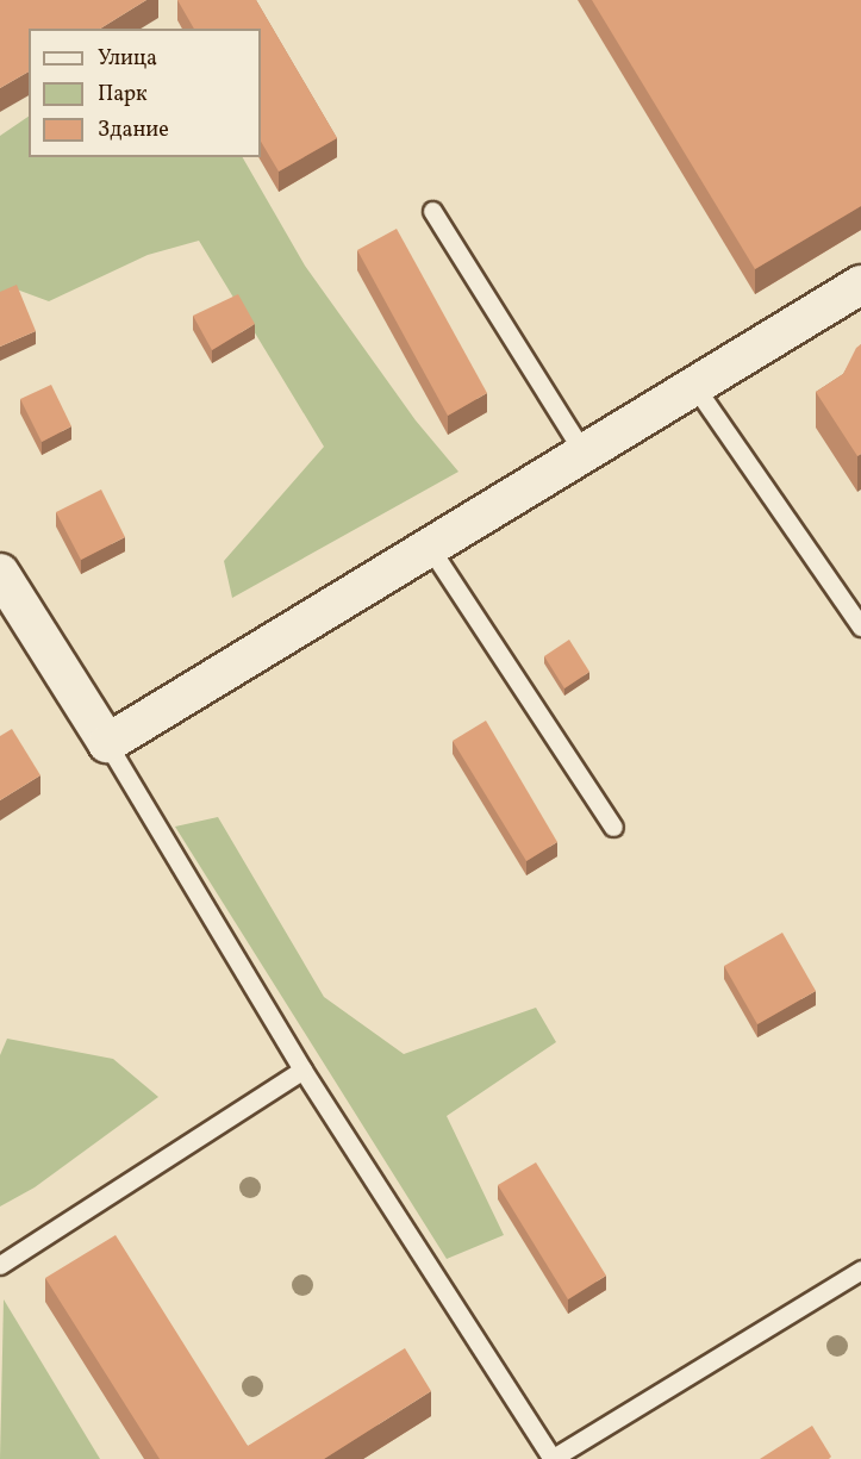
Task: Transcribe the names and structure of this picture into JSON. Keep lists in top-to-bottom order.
{
  "legend": ["Улица", "Парк", "Здание"]
}
